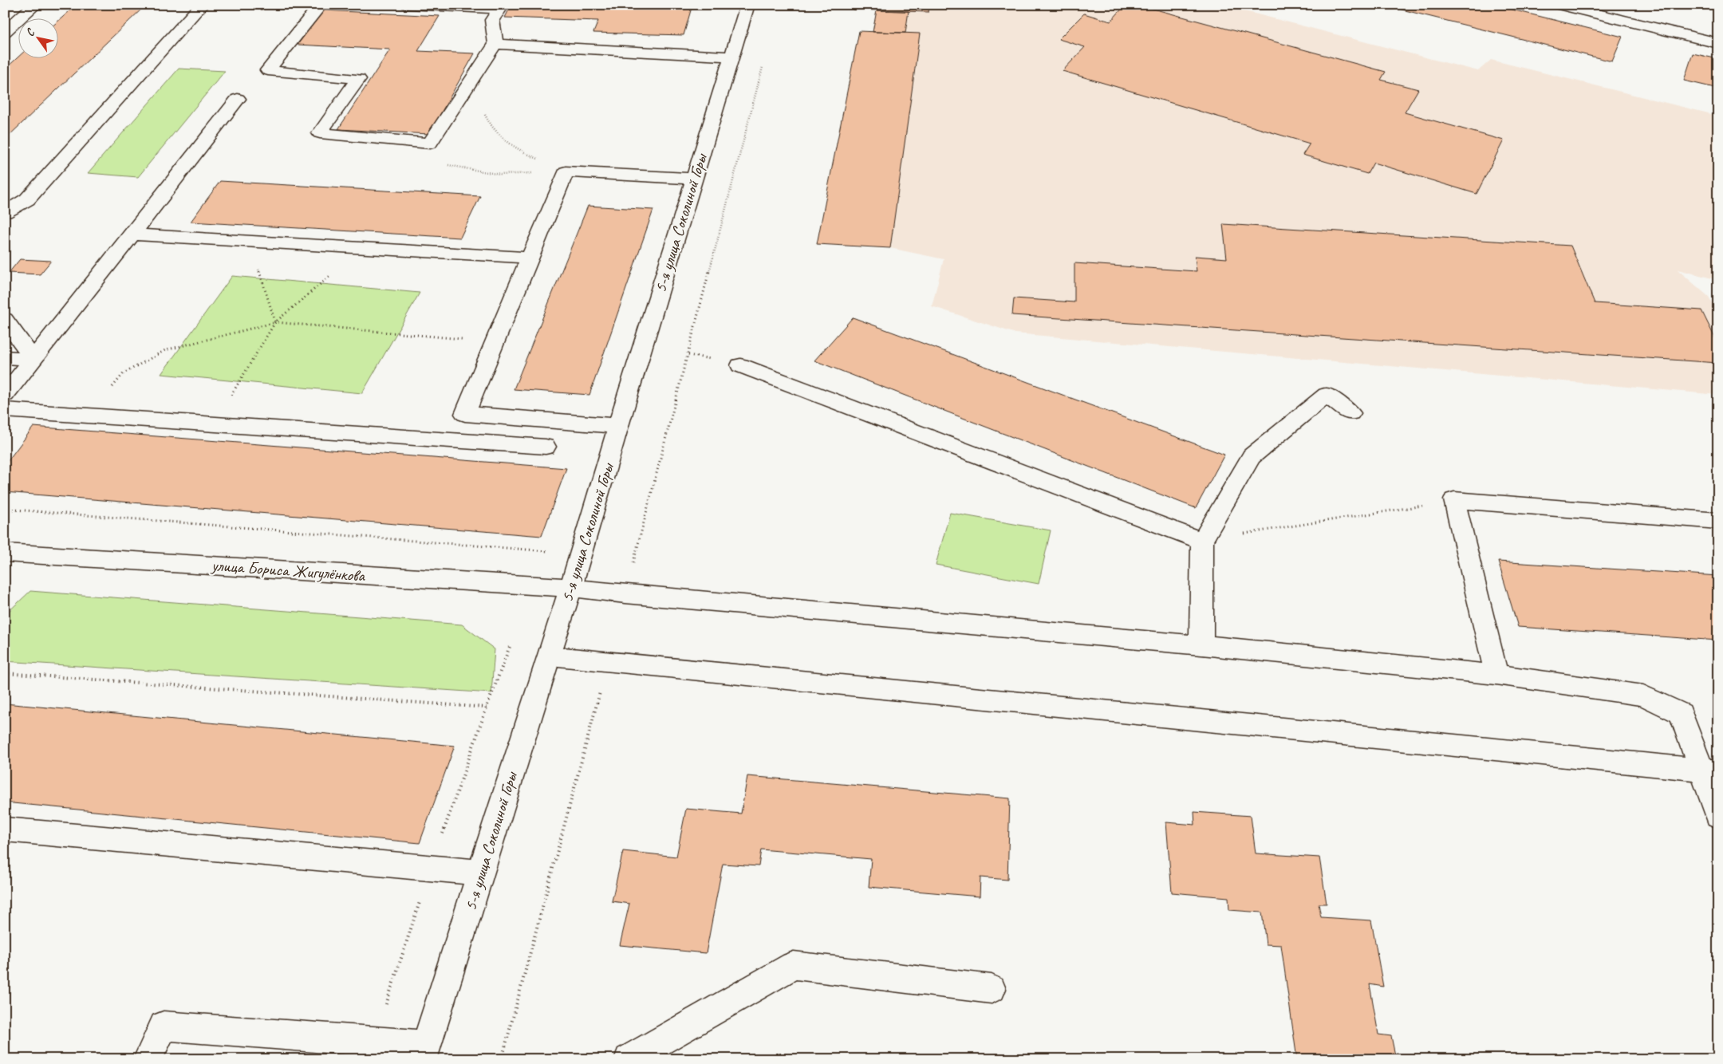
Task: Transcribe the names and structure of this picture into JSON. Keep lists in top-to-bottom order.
{
  "streets": {
    "street": ["5-я улица Соколиной Горы", "улица Бориса Жигулёнкова"]
  },
  "crossings": [
    ["5-я улица Соколиной Горы", "улица Бориса Жигулёнкова"]
  ],
  "north": "top left"
}
